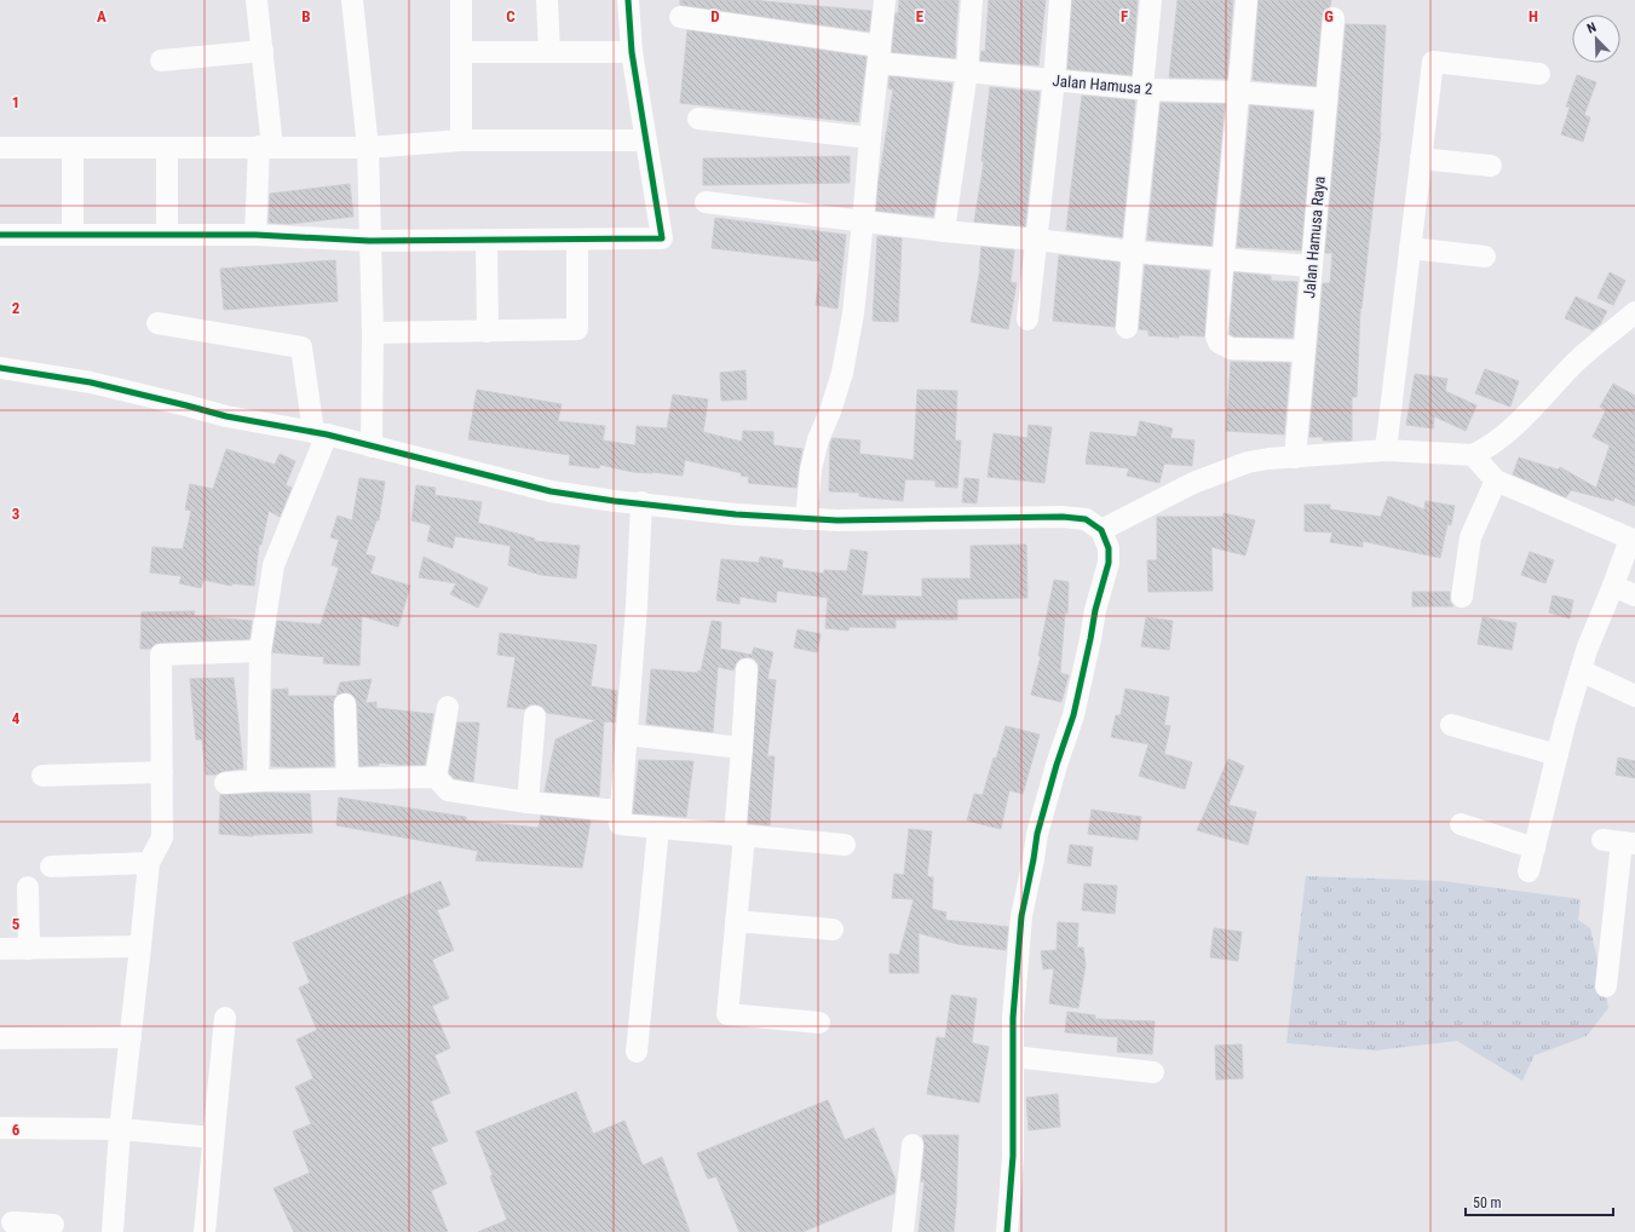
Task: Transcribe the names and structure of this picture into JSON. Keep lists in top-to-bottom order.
{
  "streets": {
    "street": ["Jalan Hamusa 2", "Jalan Hamusa Raya"]
  },
  "crossings": [
    ["Jalan Hamusa 2", "Jalan Hamusa Raya"]
  ],
  "scale_bar": "50 m",
  "north": "top left",
  "grid": {
    "columns": [
      "A",
      "B",
      "C",
      "D",
      "E",
      "F",
      "G",
      "H"
    ],
    "rows": [
      "1",
      "2",
      "3",
      "4",
      "5",
      "6"
    ]
  }
}
